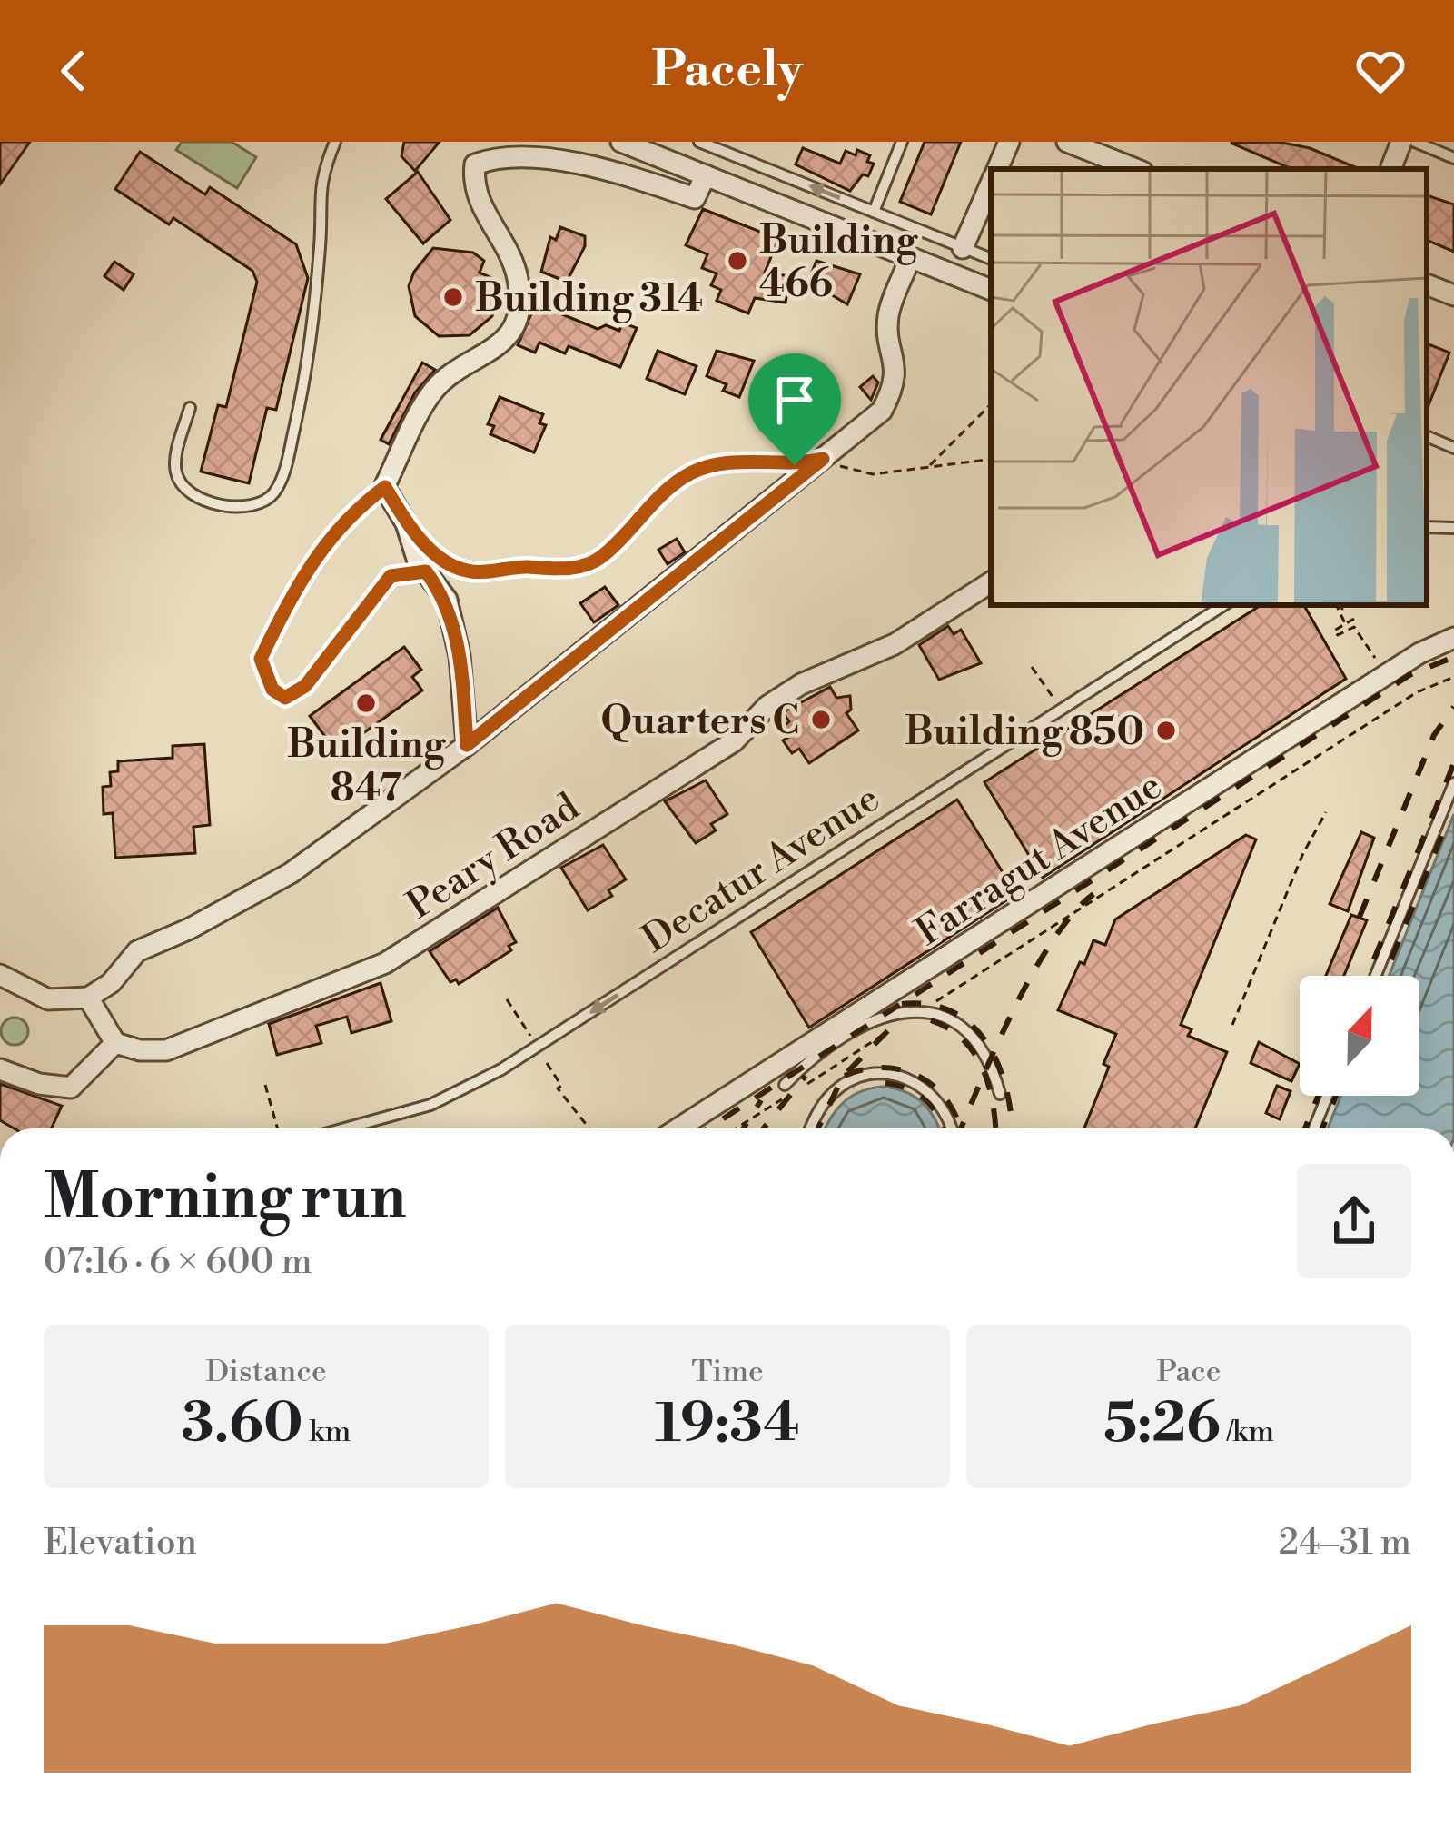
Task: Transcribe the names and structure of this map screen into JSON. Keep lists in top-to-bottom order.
{
  "streets": {
    "street": ["Peary Road", "Farragut Avenue"],
    "lane": ["Decatur Avenue"]
  },
  "one_way": ["Decatur Avenue"],
  "places": [
    "Building 466",
    "Building 314",
    "Building 847",
    "Quarters C",
    "Building 850"
  ],
  "north": "top",
  "page": {
    "header": "Pacely",
    "heading": ["Morning run", "07:16 · 6 × 600 m"],
    "stats": [
      ["Distance", "3.60 km"],
      ["Time", "19:34"],
      ["Pace", "5:26 /km"]
    ],
    "chart": ["Elevation", "24–31 m"]
  }
}
